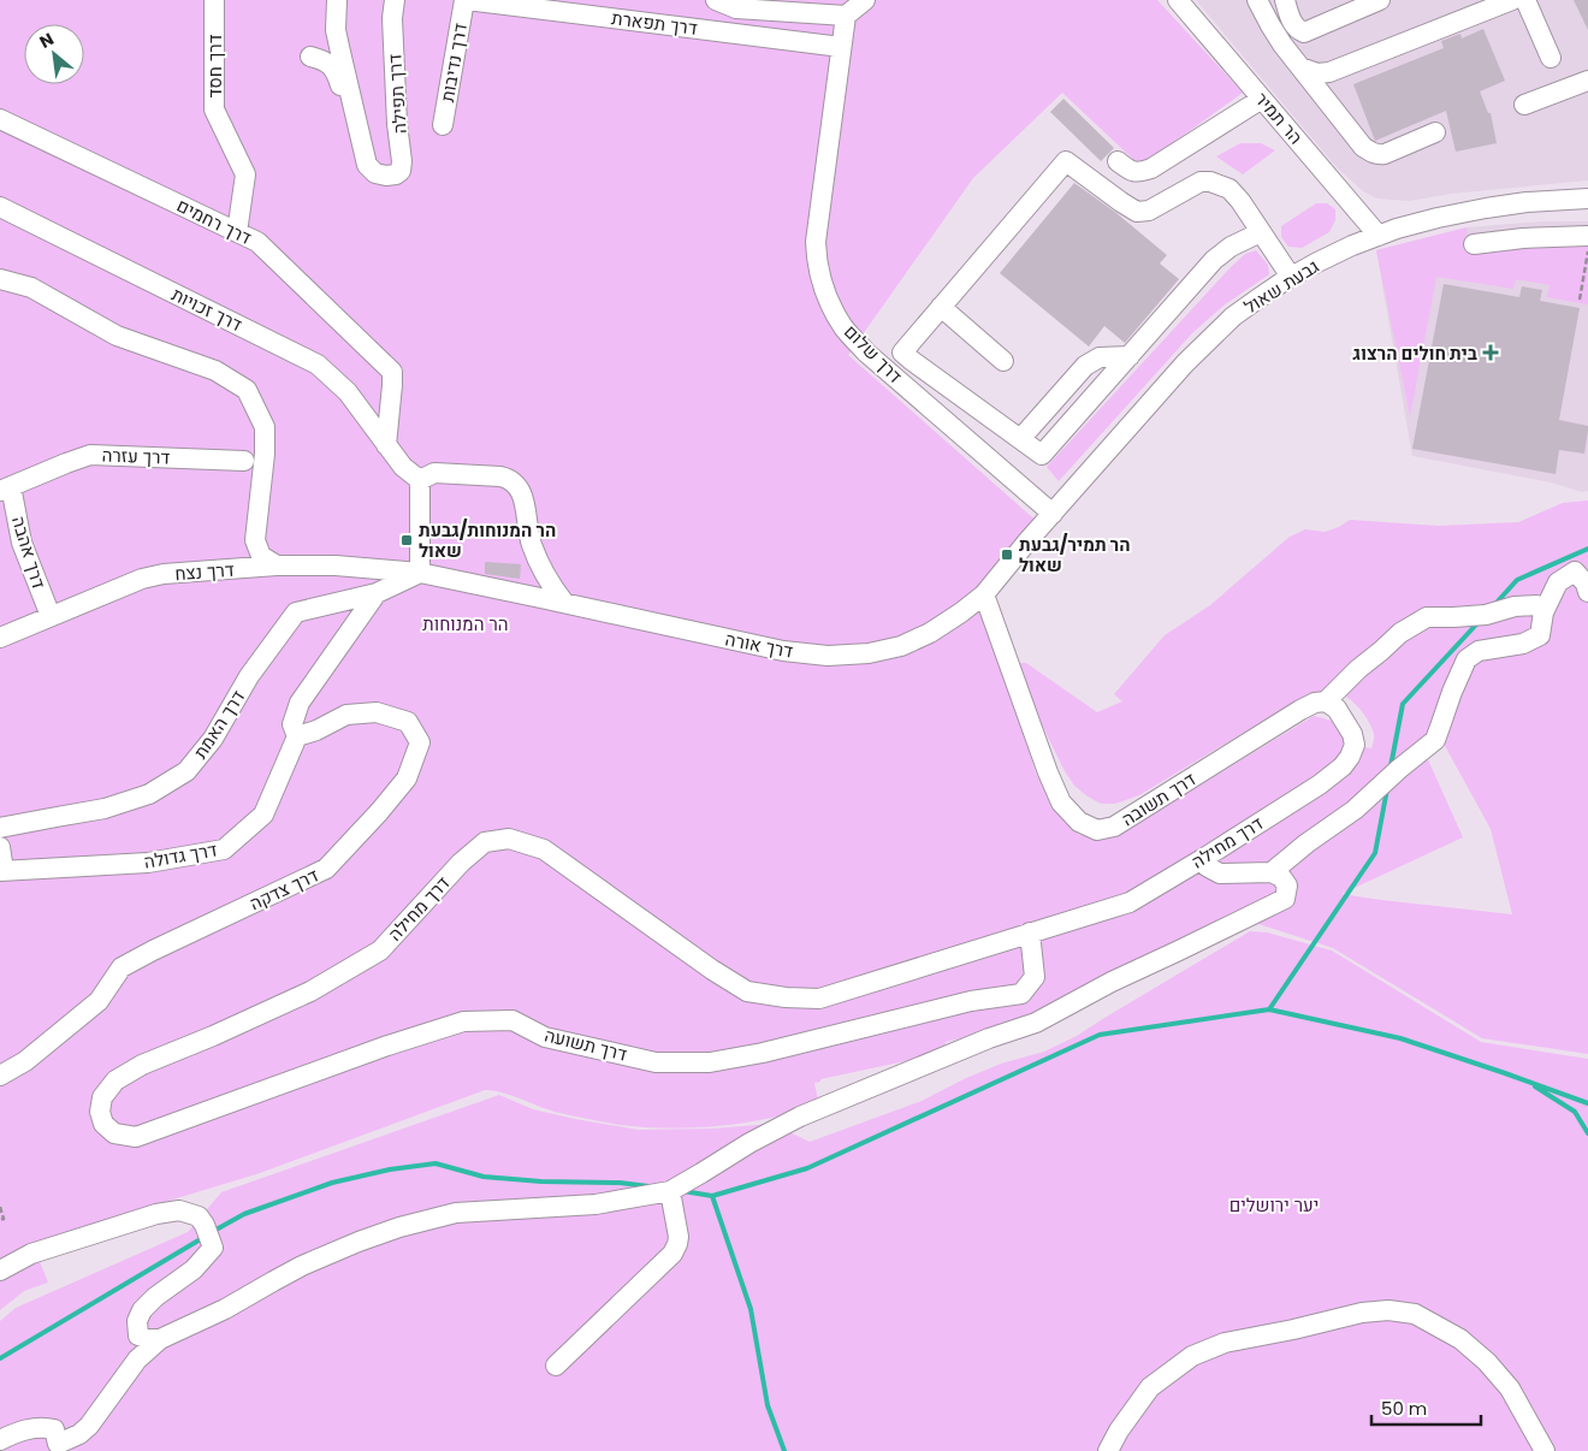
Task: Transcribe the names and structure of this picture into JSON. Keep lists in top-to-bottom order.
{
  "streets": {
    "street": [
      "דרך תפארת",
      "דרך נדיבות",
      "דרך חסד",
      "דרך תפילה",
      "הר תמיר",
      "דרך רחמים",
      "גבעת שאול",
      "דרך זכויות",
      "דרך שלום",
      "דרך עזרה",
      "דרך אהבה",
      "דרך נצח",
      "דרך אורה",
      "דרך האמת",
      "דרך תשובה",
      "דרך מחילה",
      "דרך גדולה",
      "דרך צדקה",
      "דרך תשועה"
    ]
  },
  "crossings": [
    ["דרך תפארת", "דרך נדיבות"],
    ["דרך תפארת", "דרך שלום"],
    ["דרך חסד", "דרך רחמים"],
    ["הר תמיר", "גבעת שאול"],
    ["דרך רחמים", "דרך זכויות"],
    ["גבעת שאול", "דרך שלום"],
    ["גבעת שאול", "דרך אורה"],
    ["דרך שלום", "דרך אורה"],
    ["דרך עזרה", "דרך אהבה"],
    ["דרך אהבה", "דרך נצח"],
    ["דרך נצח", "דרך אורה"],
    ["דרך אורה", "דרך תשובה"],
    ["דרך האמת", "דרך גדולה"],
    ["דרך תשובה", "דרך מחילה"],
    ["דרך מחילה", "דרך תשועה"],
    ["דרך גדולה", "דרך צדקה"]
  ],
  "parks": ["הר המנוחות", "יער ירושלים"],
  "places": {
    "health": ["בית חולים הרצוג"],
    "transit": ["הר המנוחות/גבעת שאול", "הר תמיר/גבעת שאול"]
  },
  "scale_bar": "50 m",
  "north": "top left"
}
